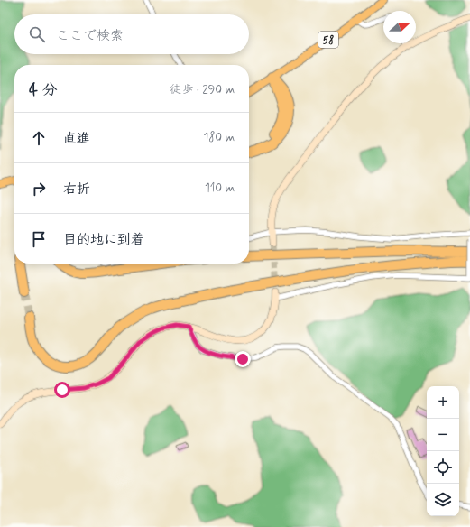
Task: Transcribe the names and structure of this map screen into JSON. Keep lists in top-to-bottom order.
{
  "streets": {
    "main road": ["58"]
  },
  "north": "right",
  "page": {
    "search": "ここで検索",
    "heading": ["4 分", "徒歩 · 290 m"],
    "list": [
      ["直進", "180 m"],
      ["右折", "110 m"],
      "目的地に到着"
    ],
    "map_buttons": ["+", "−"]
  }
}
